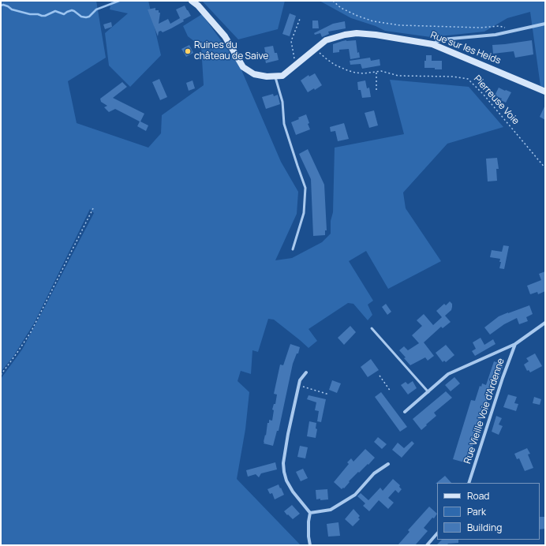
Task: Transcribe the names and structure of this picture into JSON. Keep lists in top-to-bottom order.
{
  "streets": {
    "street": ["Rue sur les Heids", "Rue Vieille Voie d'Ardenne"],
    "path": ["Pierreuse Voie"]
  },
  "crossings": [
    ["Rue sur les Heids", "Pierreuse Voie"]
  ],
  "places": ["Ruines du château de Saive"],
  "legend": ["Road", "Park", "Building"]
}
